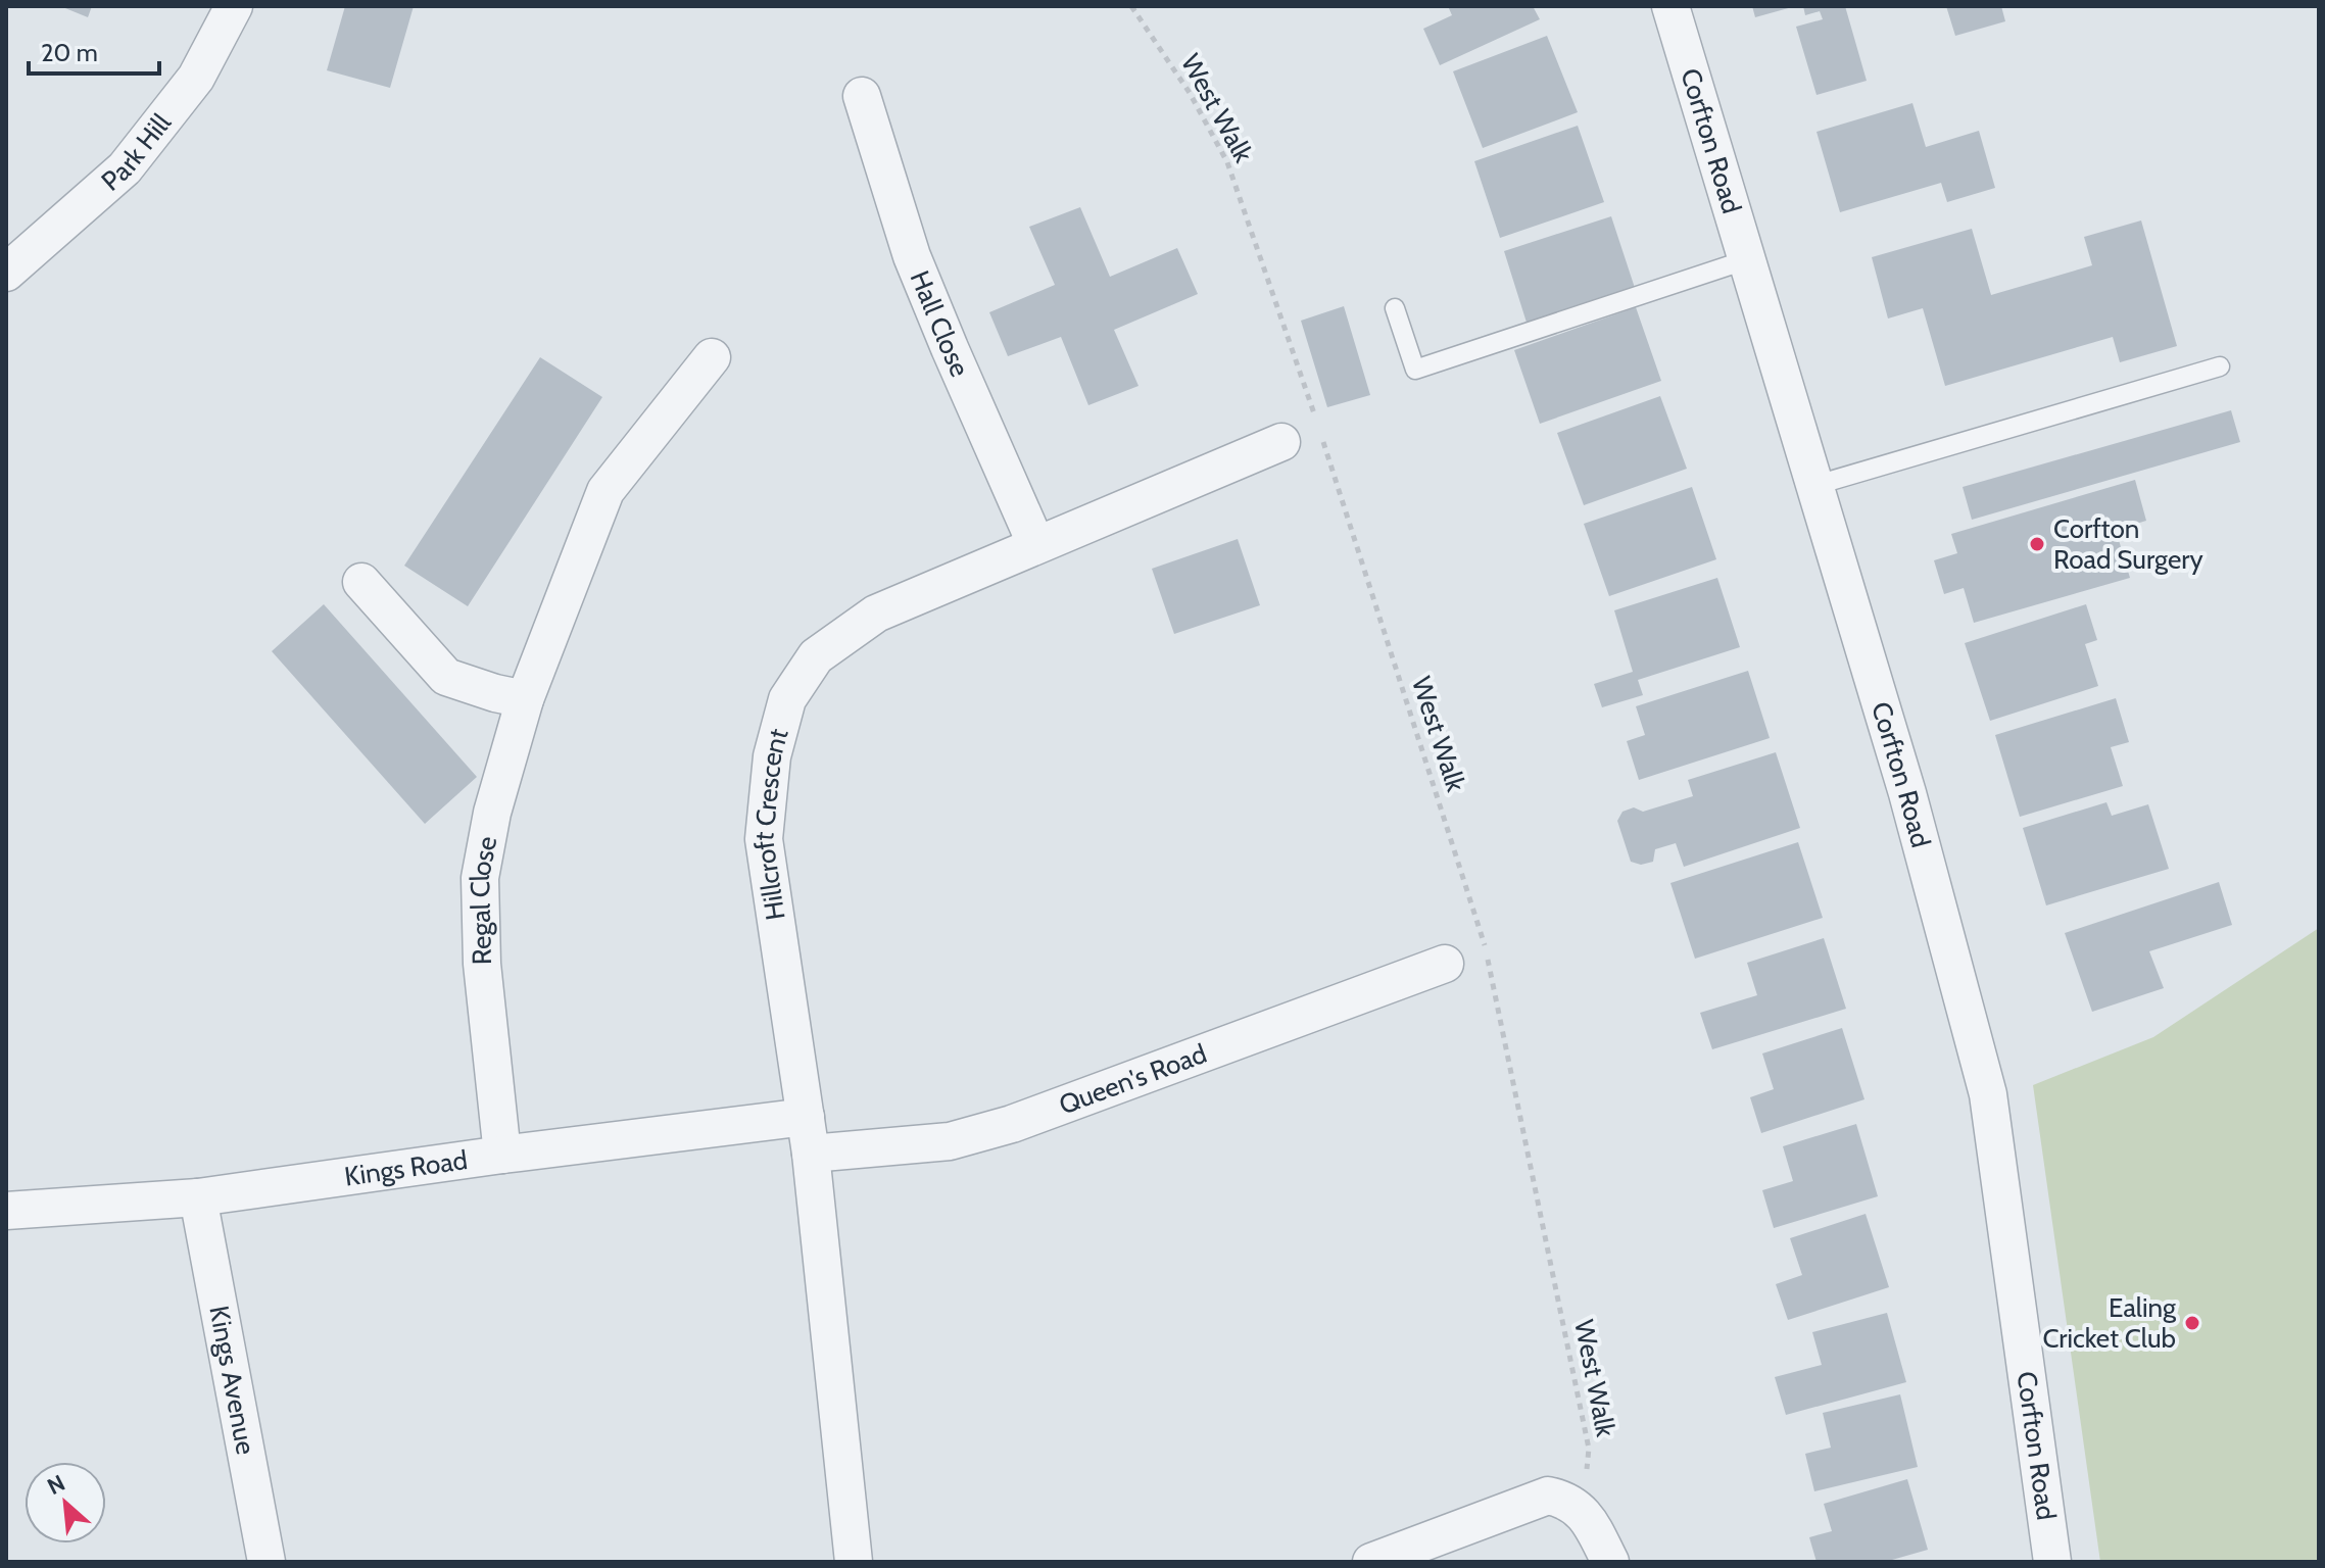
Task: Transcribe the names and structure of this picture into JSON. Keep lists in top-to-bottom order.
{
  "streets": {
    "street": [
      "Corfton Road",
      "Park Hill",
      "Hall Close",
      "Hillcroft Crescent",
      "Regal Close",
      "Queen's Road",
      "Kings Road",
      "Kings Avenue"
    ],
    "path": ["West Walk"]
  },
  "crossings": [
    ["Hall Close", "Hillcroft Crescent"],
    ["Hillcroft Crescent", "Queen's Road"],
    ["Hillcroft Crescent", "Kings Road"],
    ["Regal Close", "Kings Road"],
    ["Kings Road", "Kings Avenue"]
  ],
  "places": ["Corfton Road Surgery", "Ealing Cricket Club"],
  "scale_bar": "20 m",
  "north": "top left"
}
